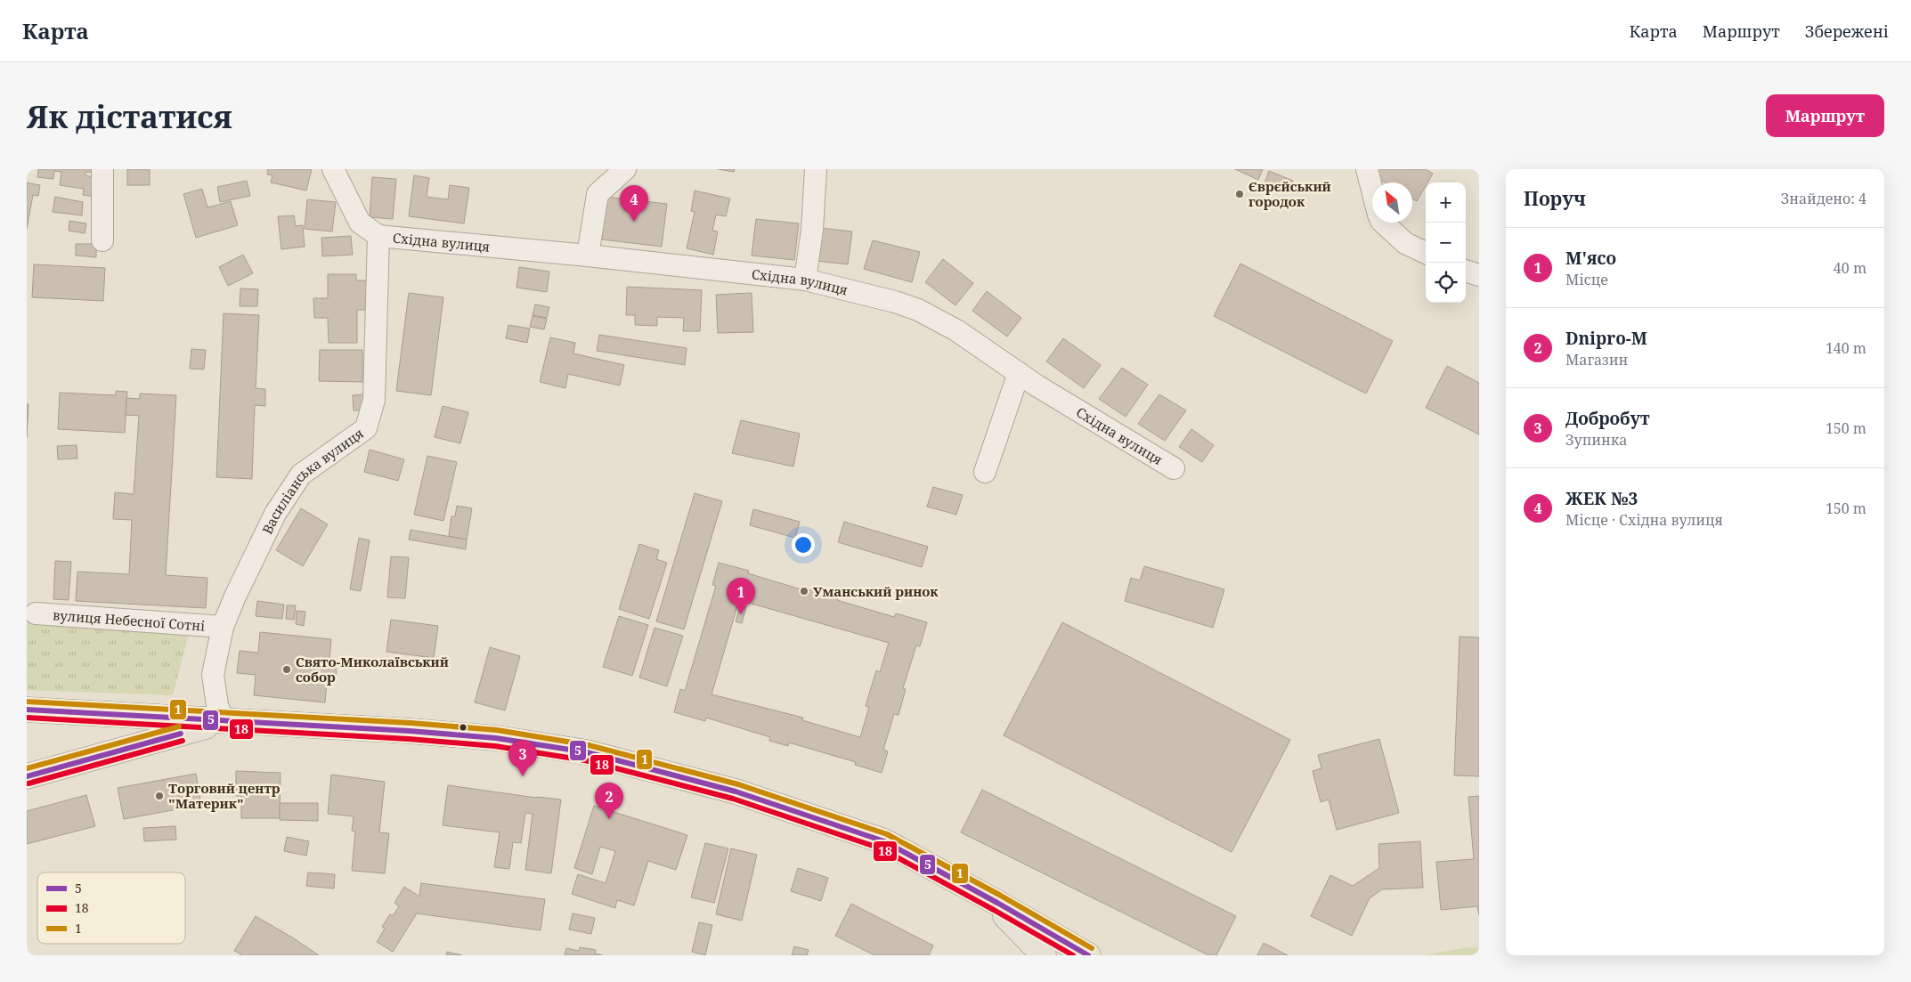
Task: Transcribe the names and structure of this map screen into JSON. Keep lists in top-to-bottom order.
{
  "streets": {
    "street": ["Східна вулиця", "Василіанська вулиця", "вулиця Небесної Сотні"]
  },
  "crossings": [
    ["Східна вулиця", "Василіанська вулиця"],
    ["Василіанська вулиця", "вулиця Небесної Сотні"]
  ],
  "places": [
    "Єврєйський городок",
    "Уманський ринок",
    "Свято-Миколаївський собор",
    "Торговий центр \"Материк\""
  ],
  "lines": ["transit line 1", "transit line 5", "transit line 18"],
  "legend": ["5", "18", "1"],
  "north": "top left",
  "page": {
    "header": "Карта",
    "nav": ["Карта", "Маршрут", "Збережені"],
    "buttons": "Маршрут",
    "title": "Як дістатися",
    "heading": ["Поруч", "Знайдено: 4"],
    "map_buttons": ["+", "−"],
    "pins": [
      "4",
      "1",
      "3",
      "2"
    ],
    "list": [
      {
        "mark": "1",
        "name": "М'ясо",
        "note": "Місце",
        "value": "40 m"
      },
      {
        "mark": "2",
        "name": "Dnipro-M",
        "note": "Магазин",
        "value": "140 m"
      },
      {
        "mark": "3",
        "name": "Добробут",
        "note": "Зупинка",
        "value": "150 m"
      },
      {
        "mark": "4",
        "name": "ЖЕК №3",
        "note": "Місце · Східна вулиця",
        "value": "150 m"
      }
    ]
  }
}
